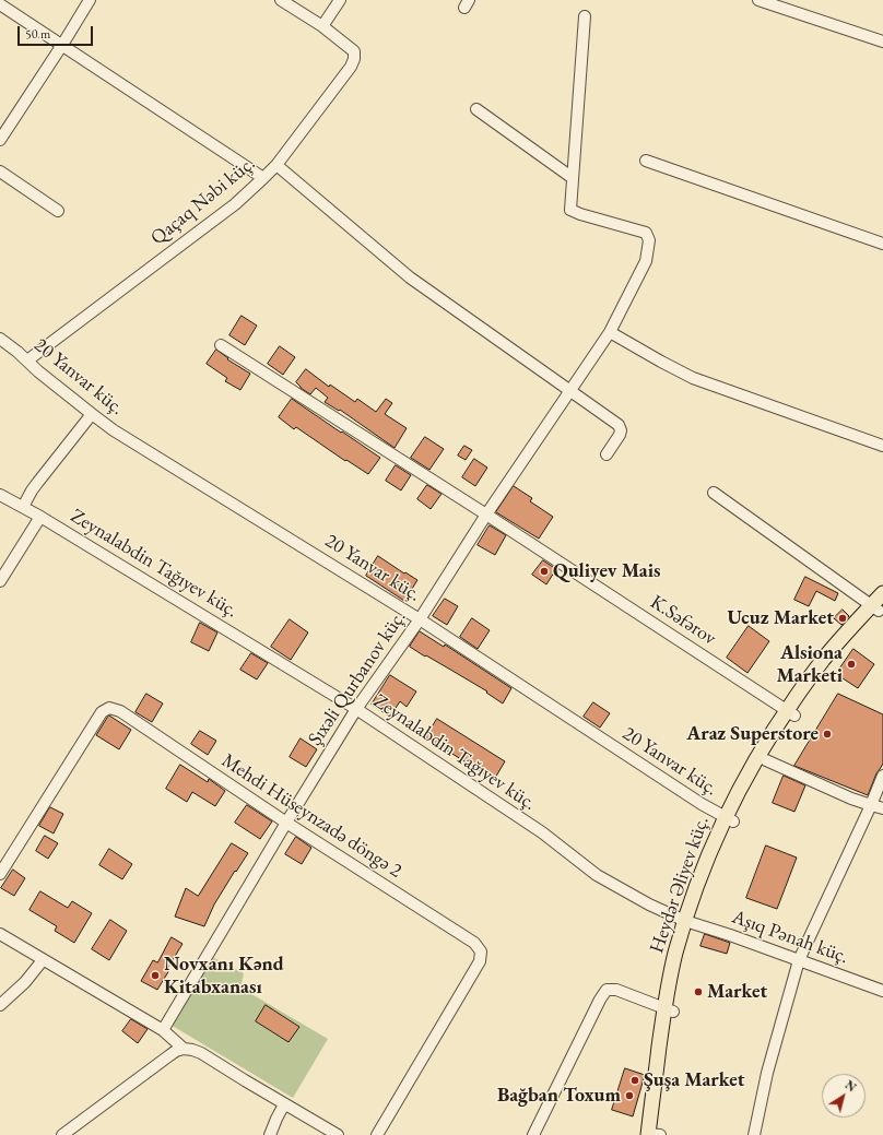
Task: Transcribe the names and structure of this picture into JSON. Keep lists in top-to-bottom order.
{
  "streets": {
    "main road": ["Heydər Əliyev küç."],
    "street": [
      "Qaçaq Nəbi küç.",
      "20 Yanvar küç.",
      "Zeynalabdin Tağıyev küç.",
      "K.Səfərov",
      "Şıxəli Qurbanov küç.",
      "Mehdi Hüseynzadə döngə 2",
      "Aşıq Pənah küç."
    ]
  },
  "crossings": [
    ["Qaçaq Nəbi küç.", "20 Yanvar küç."],
    ["20 Yanvar küç.", "Şıxəli Qurbanov küç."],
    ["20 Yanvar küç.", "Heydər Əliyev küç."],
    ["Zeynalabdin Tağıyev küç.", "Şıxəli Qurbanov küç."],
    ["Zeynalabdin Tağıyev küç.", "Heydər Əliyev küç."],
    ["Zeynalabdin Tağıyev küç.", "Aşıq Pənah küç."],
    ["K.Səfərov", "Şıxəli Qurbanov küç."],
    ["K.Səfərov", "Heydər Əliyev küç."],
    ["Şıxəli Qurbanov küç.", "Mehdi Hüseynzadə döngə 2"],
    ["Heydər Əliyev küç.", "Aşıq Pənah küç."]
  ],
  "places": [
    "Quliyev Mais",
    "Ucuz Market",
    "Alsiona Marketi",
    "Araz Superstore",
    "Novxanı Kənd Kitabxanası",
    "Market",
    "Şuşa Market",
    "Bağban Toxum"
  ],
  "scale_bar": "50 m",
  "north": "top right"
}
